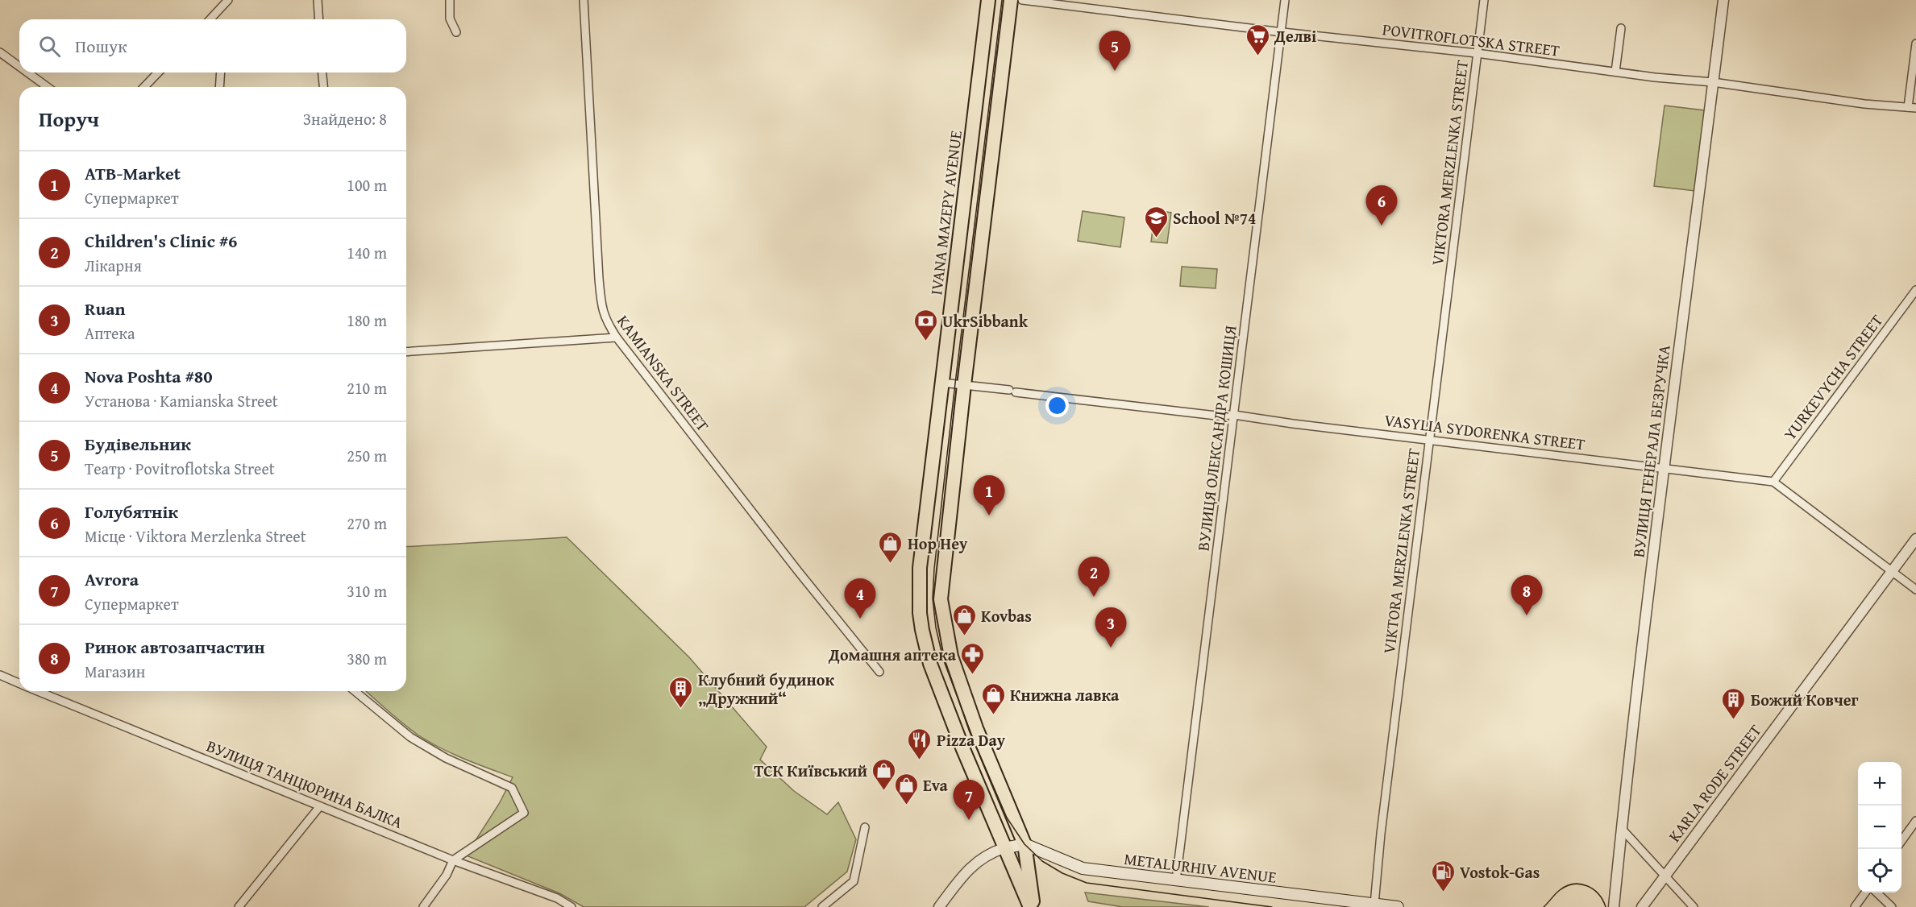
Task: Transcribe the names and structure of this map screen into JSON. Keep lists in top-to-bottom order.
{
  "streets": {
    "highway": ["IVANA MAZEPY AVENUE"],
    "main road": ["METALURHIV AVENUE"],
    "street": [
      "POVITROFLOTSKA STREET",
      "VIKTORA MERZLENKA STREET",
      "KAMIANSKA STREET",
      "YURKEVYCHA STREET",
      "VASYLIA SYDORENKA STREET",
      "ВУЛИЦЯ ОЛЕКСАНДРА КОШИЦЯ",
      "ВУЛИЦЯ ГЕНЕРАЛА БЕЗРУЧКА",
      "KARLA RODE STREET",
      "ВУЛИЦЯ ТАНЦЮРИНА БАЛКА"
    ]
  },
  "crossings": [
    ["POVITROFLOTSKA STREET", "VIKTORA MERZLENKA STREET"],
    ["POVITROFLOTSKA STREET", "ВУЛИЦЯ ОЛЕКСАНДРА КОШИЦЯ"],
    ["POVITROFLOTSKA STREET", "ВУЛИЦЯ ГЕНЕРАЛА БЕЗРУЧКА"],
    ["VIKTORA MERZLENKA STREET", "VASYLIA SYDORENKA STREET"],
    ["VIKTORA MERZLENKA STREET", "METALURHIV AVENUE"],
    ["IVANA MAZEPY AVENUE", "VASYLIA SYDORENKA STREET"],
    ["YURKEVYCHA STREET", "VASYLIA SYDORENKA STREET"],
    ["VASYLIA SYDORENKA STREET", "ВУЛИЦЯ ОЛЕКСАНДРА КОШИЦЯ"],
    ["VASYLIA SYDORENKA STREET", "ВУЛИЦЯ ГЕНЕРАЛА БЕЗРУЧКА"],
    ["VASYLIA SYDORENKA STREET", "KARLA RODE STREET"],
    ["ВУЛИЦЯ ОЛЕКСАНДРА КОШИЦЯ", "METALURHIV AVENUE"]
  ],
  "places": {
    "supermarket": ["Делві"],
    "school or university": ["School №74"],
    "bank": ["UkrSibbank"],
    "shop": [
      "Hop Hey",
      "Kovbas",
      "Книжна лавка",
      "ТСК Київський",
      "Eva"
    ],
    "pharmacy": ["Домашня аптека"],
    "building": ["Клубний будинок „Дружний“", "Божий Ковчег"],
    "restaurant": ["Pizza Day"],
    "fuel station": ["Vostok-Gas"]
  },
  "page": {
    "search": "Пошук",
    "pins": [
      "5",
      "6",
      "1",
      "2",
      "8",
      "4",
      "3",
      "7"
    ],
    "heading": ["Поруч", "Знайдено: 8"],
    "list": [
      {
        "mark": "1",
        "name": "ATB-Market",
        "note": "Супермаркет",
        "value": "100 m"
      },
      {
        "mark": "2",
        "name": "Children's Clinic #6",
        "note": "Лікарня",
        "value": "140 m"
      },
      {
        "mark": "3",
        "name": "Ruan",
        "note": "Аптека",
        "value": "180 m"
      },
      {
        "mark": "4",
        "name": "Nova Poshta #80",
        "note": "Установа · Kamianska Street",
        "value": "210 m"
      },
      {
        "mark": "5",
        "name": "Будівельник",
        "note": "Театр · Povitroflotska Street",
        "value": "250 m"
      },
      {
        "mark": "6",
        "name": "Голубятнік",
        "note": "Місце · Viktora Merzlenka Street",
        "value": "270 m"
      },
      {
        "mark": "7",
        "name": "Avrora",
        "note": "Супермаркет",
        "value": "310 m"
      },
      {
        "mark": "8",
        "name": "Ринок автозапчастин",
        "note": "Магазин",
        "value": "380 m"
      }
    ],
    "map_buttons": ["+", "−"]
  }
}
